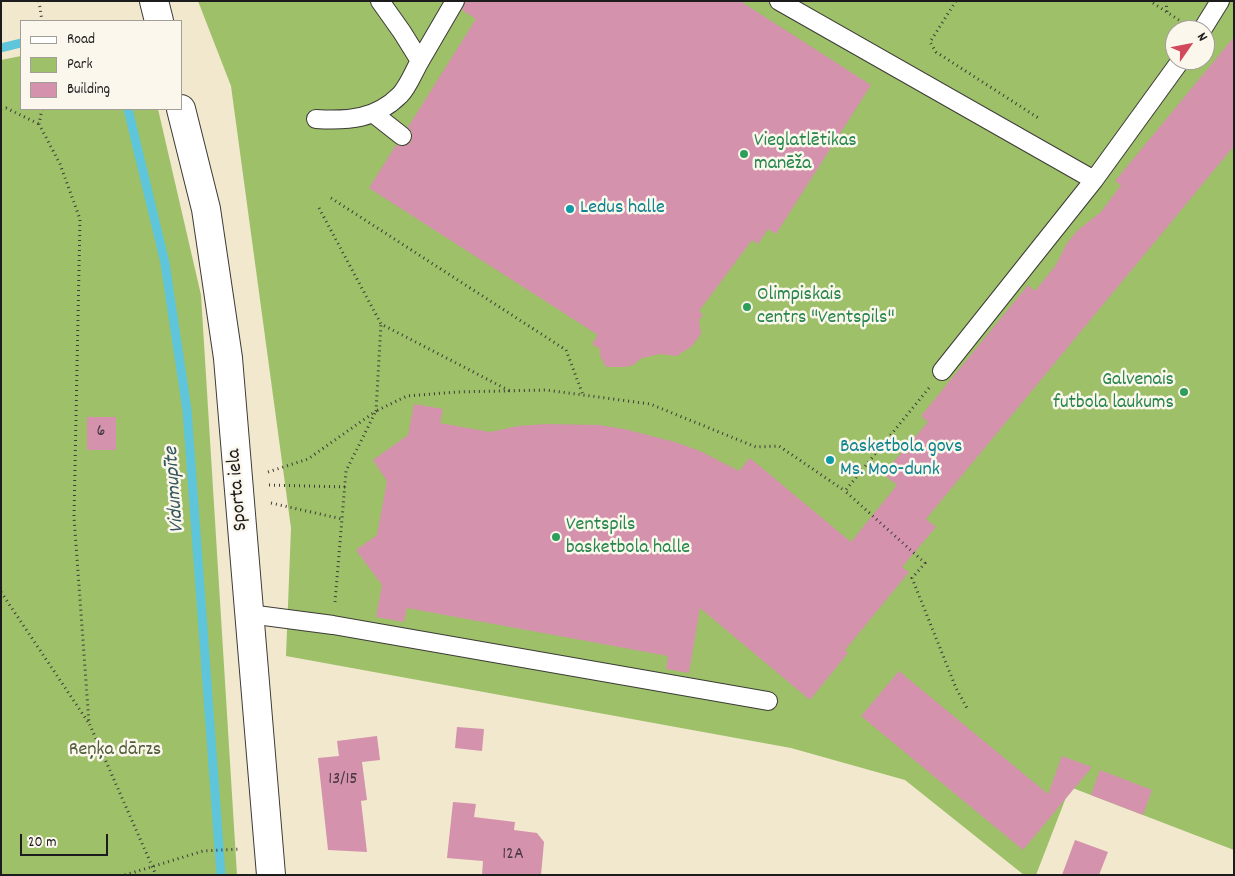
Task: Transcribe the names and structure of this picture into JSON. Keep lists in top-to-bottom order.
{
  "streets": {
    "street": ["Sporta iela"]
  },
  "water": ["Vidumupīte"],
  "parks": ["Reņķa dārzs"],
  "places": [
    "Vieglatlētikas manēža",
    "Ledus halle",
    "Olimpiskais centrs \"Ventspils\"",
    "Galvenais futbola laukums",
    "Basketbola govs Ms. Moo-dunk",
    "Ventspils basketbola halle"
  ],
  "house_numbers": ["6", "13/15", "12A"],
  "legend": ["Road", "Park", "Building"],
  "scale_bar": "20 m",
  "north": "top right"
}
